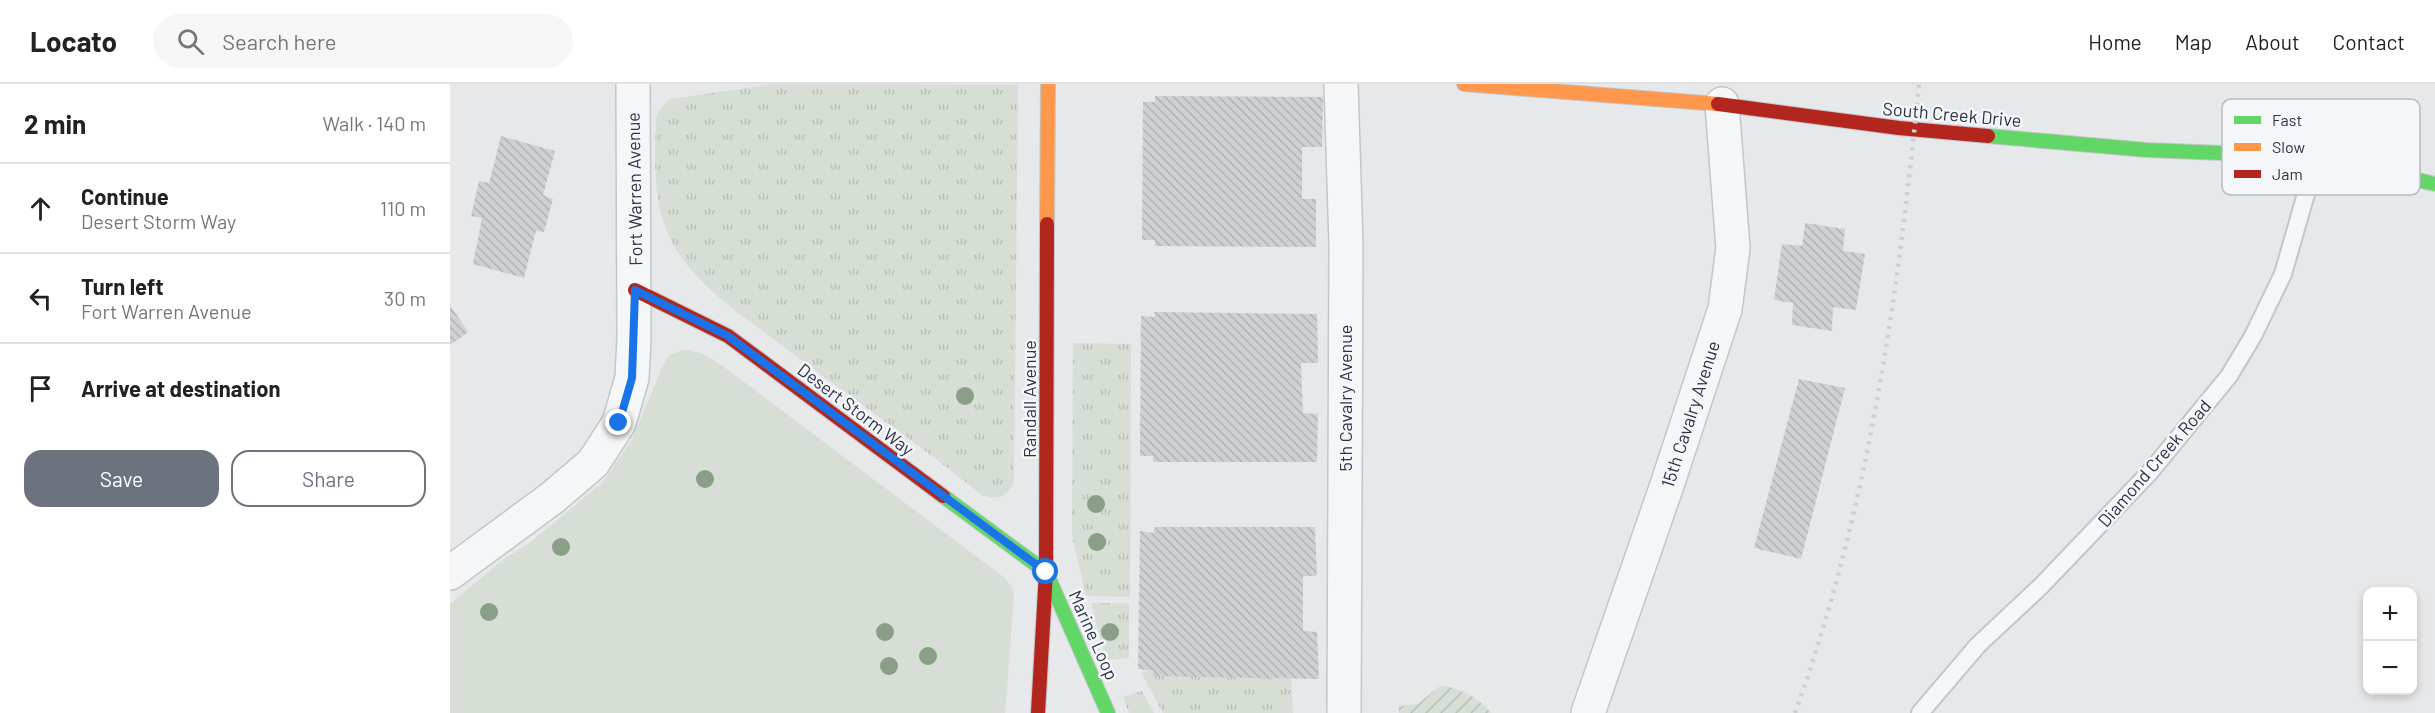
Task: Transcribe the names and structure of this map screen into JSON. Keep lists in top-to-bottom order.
{
  "streets": {
    "street": [
      "South Creek Drive",
      "Fort Warren Avenue",
      "5th Cavalry Avenue",
      "Randall Avenue",
      "Desert Storm Way",
      "15th Cavalry Avenue",
      "Marine Loop"
    ],
    "lane": ["Diamond Creek Road"]
  },
  "crossings": [
    ["South Creek Drive", "15th Cavalry Avenue"],
    ["Fort Warren Avenue", "Desert Storm Way"],
    ["Randall Avenue", "Desert Storm Way"],
    ["Randall Avenue", "Marine Loop"],
    ["Desert Storm Way", "Marine Loop"]
  ],
  "legend": ["Fast", "Slow", "Jam"],
  "page": {
    "header": "Locato",
    "search": "Search here",
    "nav": [
      "Home",
      "Map",
      "About",
      "Contact"
    ],
    "heading": ["2 min", "Walk · 140 m"],
    "list": [
      ["Continue", "Desert Storm Way", "110 m"],
      ["Turn left", "Fort Warren Avenue", "30 m"],
      "Arrive at destination"
    ],
    "buttons": ["Save", "Share"],
    "map_buttons": ["+", "−"]
  }
}
